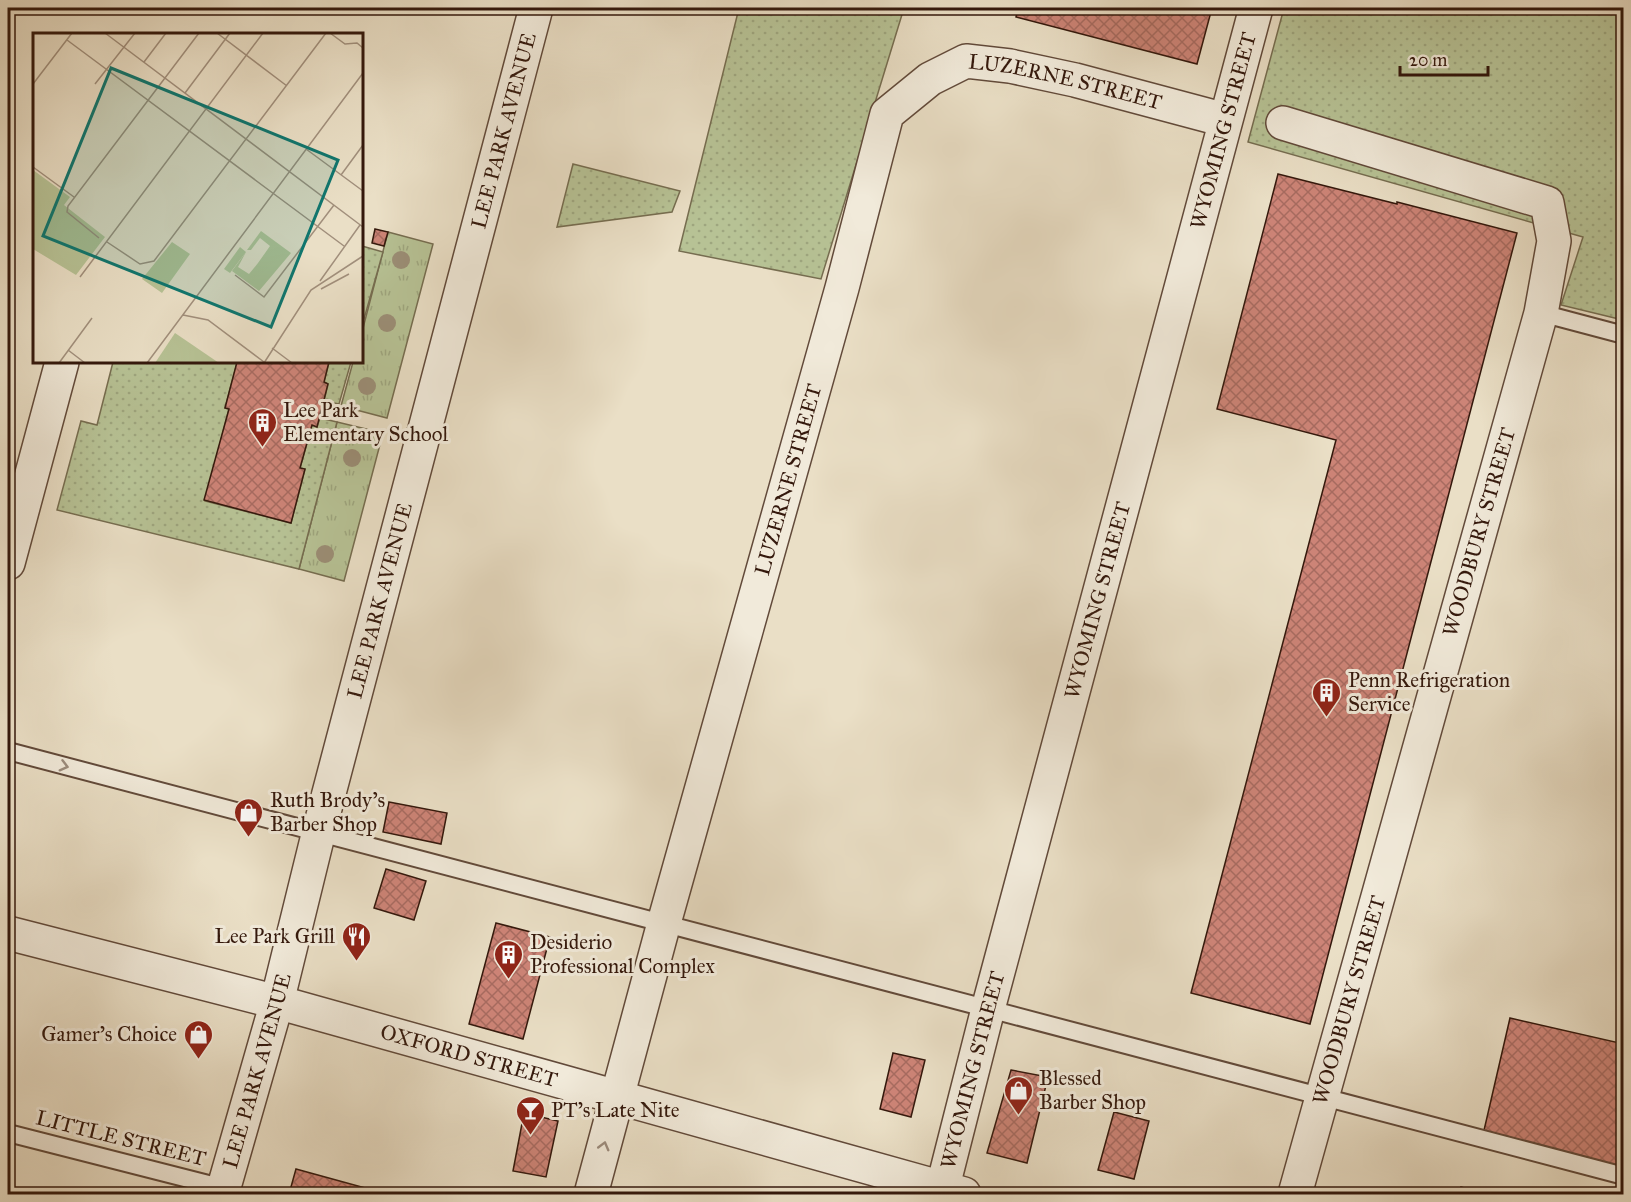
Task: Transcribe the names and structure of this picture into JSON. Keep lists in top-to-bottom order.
{
  "streets": {
    "street": [
      "LUZERNE STREET",
      "LEE PARK AVENUE",
      "WYOMING STREET",
      "WOODBURY STREET",
      "OXFORD STREET"
    ],
    "lane": ["LITTLE STREET"]
  },
  "crossings": [
    ["LUZERNE STREET", "WYOMING STREET"],
    ["LUZERNE STREET", "OXFORD STREET"],
    ["LEE PARK AVENUE", "OXFORD STREET"],
    ["LEE PARK AVENUE", "LITTLE STREET"],
    ["WYOMING STREET", "OXFORD STREET"]
  ],
  "places": {
    "building": ["Lee Park Elementary School", "Penn Refrigeration Service", "Desiderio Professional Complex"],
    "shop": ["Ruth Brody's Barber Shop", "Gamer's Choice", "Blessed Barber Shop"],
    "restaurant": ["Lee Park Grill"],
    "bar": ["PT's Late Nite"]
  },
  "scale_bar": "20 m"
}
